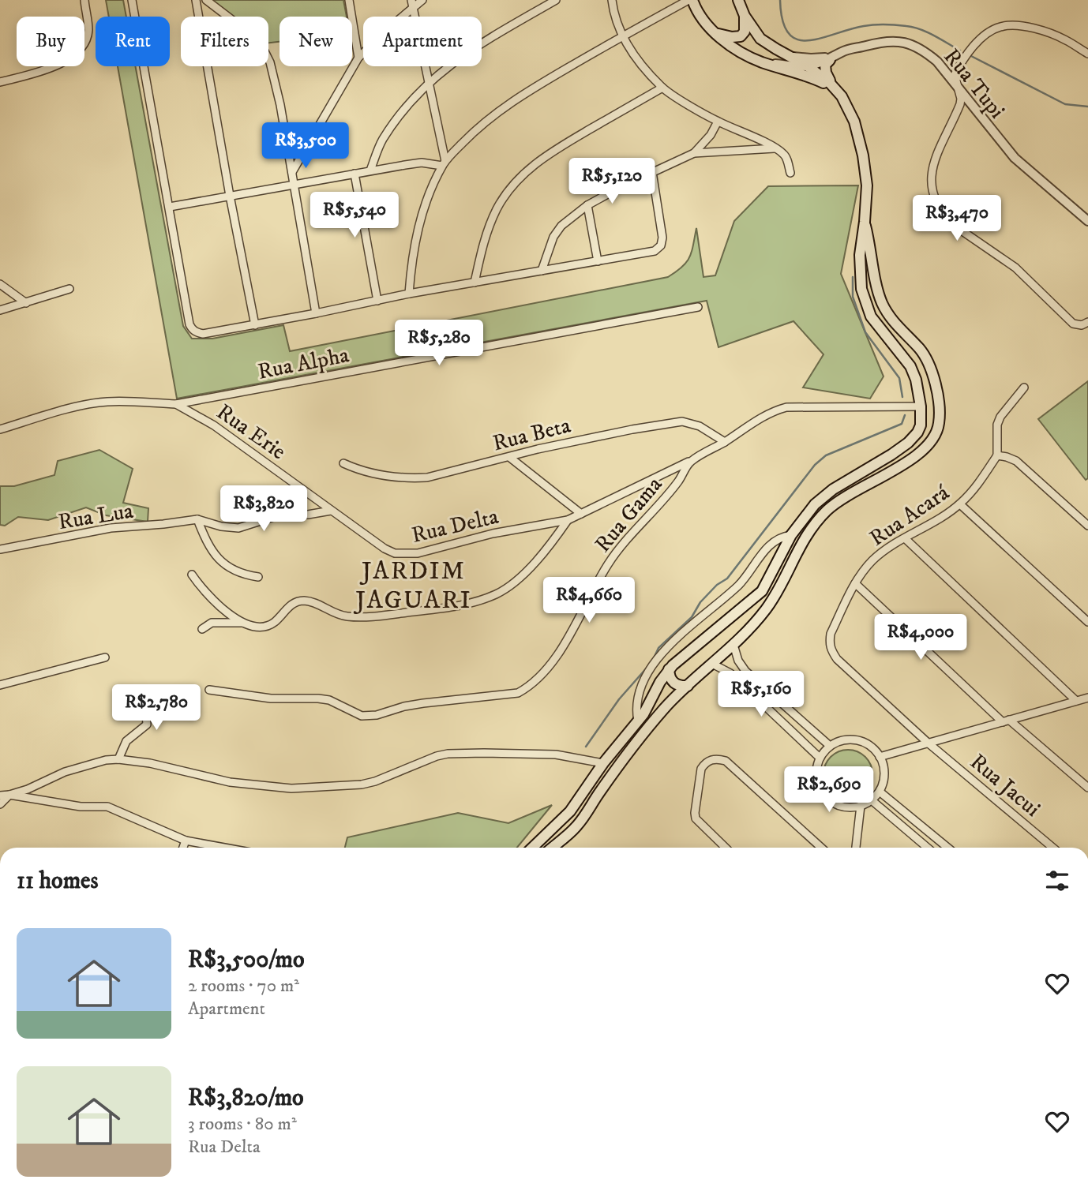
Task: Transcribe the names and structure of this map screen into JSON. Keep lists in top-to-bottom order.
{
  "streets": {
    "street": [
      "Rua Tupi",
      "Rua Alpha",
      "Rua Erie",
      "Rua Beta",
      "Rua Gama",
      "Rua Acará",
      "Rua Lua",
      "Rua Delta",
      "Rua Jacui"
    ]
  },
  "crossings": [
    ["Rua Alpha", "Rua Erie"],
    ["Rua Erie", "Rua Delta"],
    ["Rua Beta", "Rua Gama"],
    ["Rua Gama", "Rua Delta"],
    ["Rua Acará", "Rua Jacui"]
  ],
  "districts": ["JARDIM JAGUARI"],
  "page": {
    "chip": [
      "Buy",
      "Rent",
      "Filters",
      "New",
      "Apartment"
    ],
    "price": [
      "R$3,500",
      "R$5,120",
      "R$5,540",
      "R$3,470",
      "R$5,280",
      "R$3,820",
      "R$4,660",
      "R$4,000",
      "R$5,160",
      "R$2,780",
      "R$2,690"
    ],
    "heading": "11 homes",
    "list": [
      {
        "name": "R$3,500/mo",
        "note": "2 rooms · 70 m² · Apartment"
      },
      {
        "name": "R$3,820/mo",
        "note": "3 rooms · 80 m² · Rua Delta"
      }
    ]
  }
}
